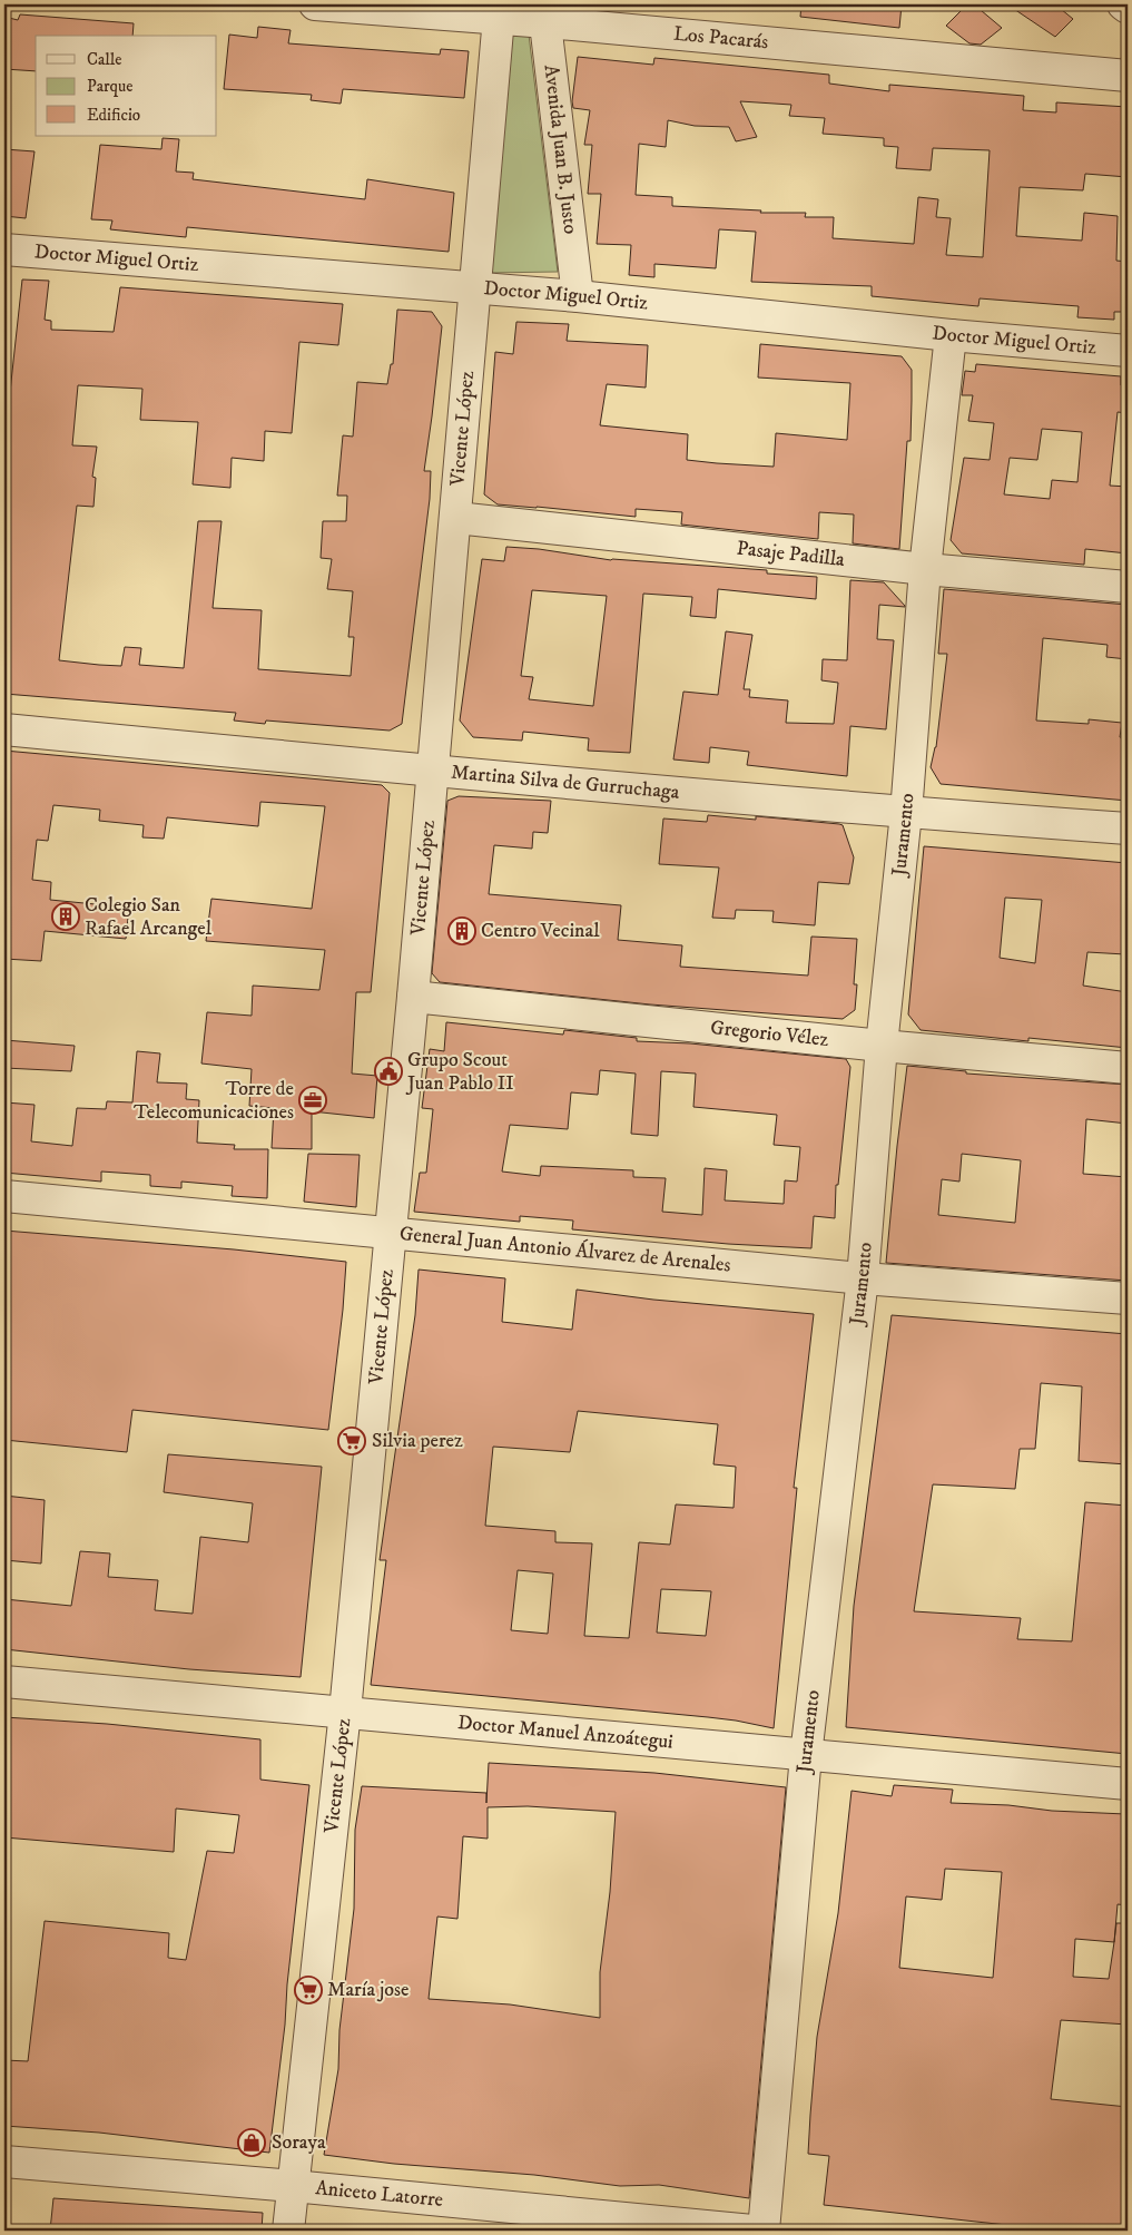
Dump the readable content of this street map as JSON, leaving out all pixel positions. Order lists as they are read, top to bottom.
{
  "streets": {
    "street": [
      "Los Pacarás",
      "Avenida Juan B. Justo",
      "Doctor Miguel Ortiz",
      "Vicente López",
      "Pasaje Padilla",
      "Martina Silva de Gurruchaga",
      "Juramento",
      "Gregorio Vélez",
      "General Juan Antonio Álvarez de Arenales",
      "Doctor Manuel Anzoátegui",
      "Aniceto Latorre"
    ]
  },
  "crossings": [
    ["Los Pacarás", "Avenida Juan B. Justo"],
    ["Avenida Juan B. Justo", "Doctor Miguel Ortiz"],
    ["Doctor Miguel Ortiz", "Vicente López"],
    ["Doctor Miguel Ortiz", "Juramento"],
    ["Vicente López", "Pasaje Padilla"],
    ["Vicente López", "Martina Silva de Gurruchaga"],
    ["Vicente López", "Gregorio Vélez"],
    ["Vicente López", "General Juan Antonio Álvarez de Arenales"],
    ["Vicente López", "Doctor Manuel Anzoátegui"],
    ["Vicente López", "Aniceto Latorre"],
    ["Pasaje Padilla", "Juramento"],
    ["Martina Silva de Gurruchaga", "Juramento"],
    ["Juramento", "Gregorio Vélez"],
    ["Juramento", "General Juan Antonio Álvarez de Arenales"],
    ["Juramento", "Doctor Manuel Anzoátegui"]
  ],
  "places": {
    "building": ["Colegio San Rafael Arcangel", "Centro Vecinal"],
    "public building": ["Grupo Scout Juan Pablo II"],
    "office": ["Torre de Telecomunicaciones"],
    "supermarket": ["Silvia perez", "María jose"],
    "shop": ["Soraya"]
  },
  "legend": ["Calle", "Parque", "Edificio"]
}
